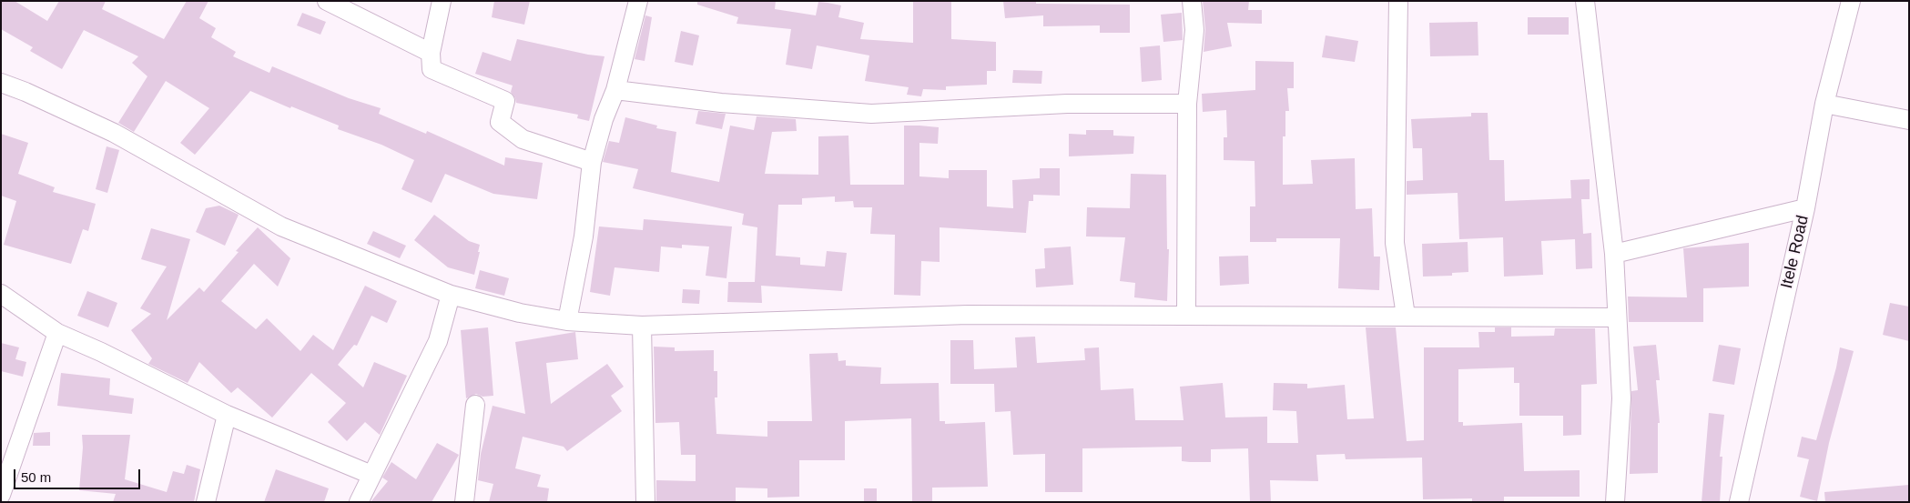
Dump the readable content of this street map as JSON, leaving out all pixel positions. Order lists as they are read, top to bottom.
{
  "streets": {
    "street": ["Itele Road"]
  },
  "scale_bar": "50 m"
}
